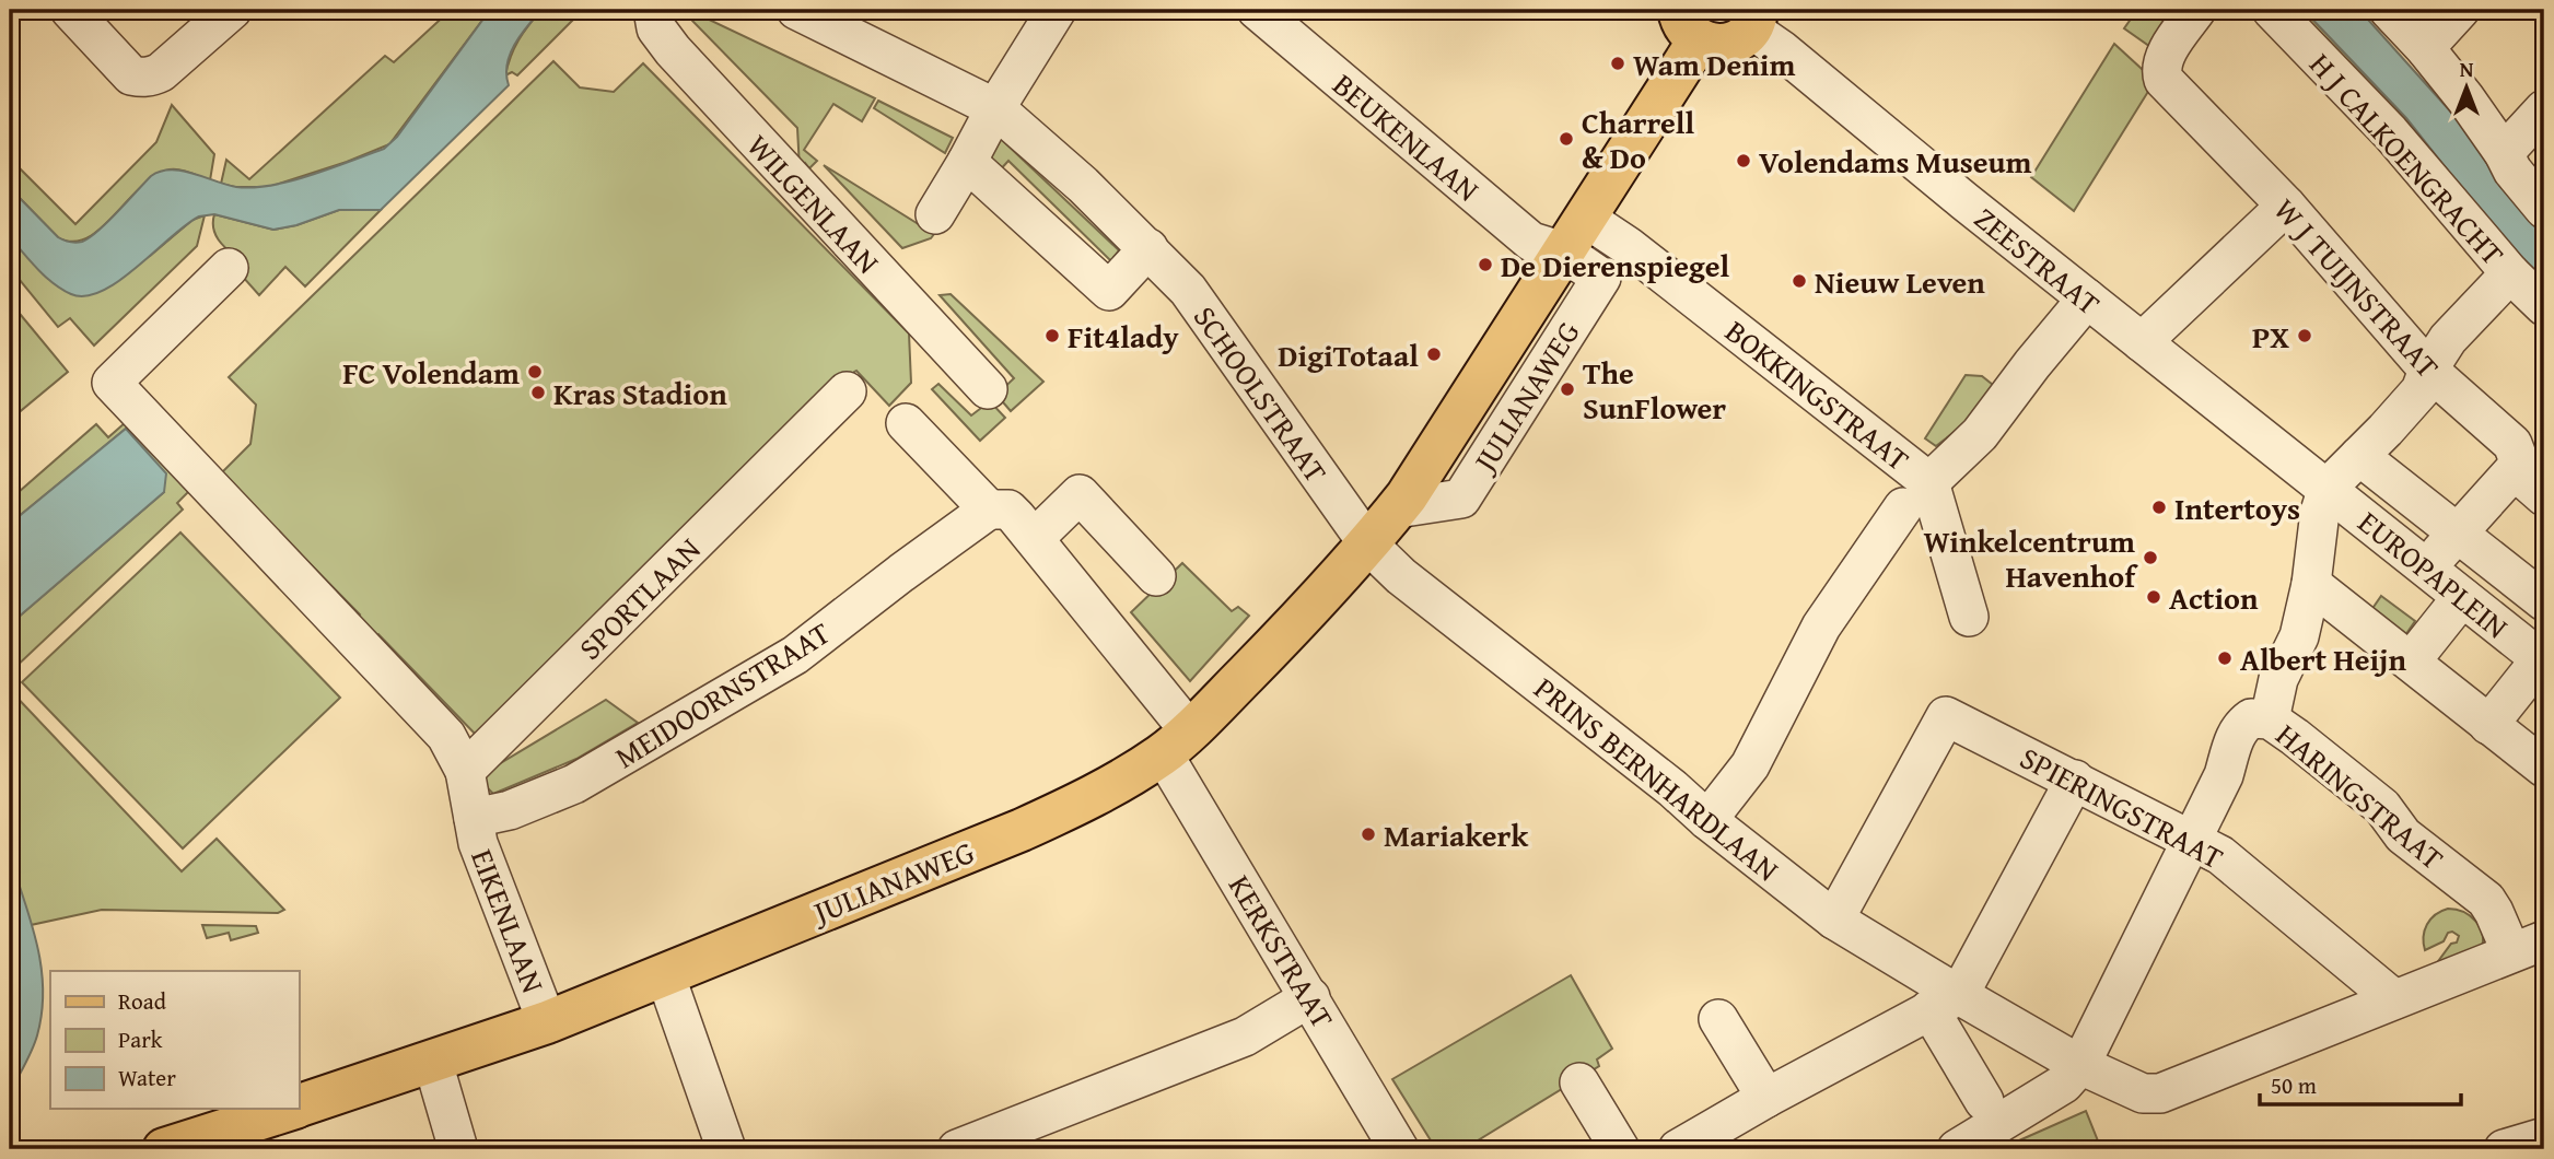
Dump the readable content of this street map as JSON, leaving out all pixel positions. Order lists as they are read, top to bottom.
{
  "streets": {
    "main road": ["JULIANAWEG"],
    "street": [
      "BEUKENLAAN",
      "H J CALKOENGRACHT",
      "WILGENLAAN",
      "ZEESTRAAT",
      "W J TUIJNSTRAAT",
      "SCHOOLSTRAAT",
      "BOKKINGSTRAAT",
      "EUROPAPLEIN",
      "SPORTLAAN",
      "MEIDOORNSTRAAT",
      "PRINS BERNHARDLAAN",
      "HARINGSTRAAT",
      "SPIERINGSTRAAT",
      "EIKENLAAN",
      "KERKSTRAAT"
    ]
  },
  "crossings": [
    ["BEUKENLAAN", "BOKKINGSTRAAT"],
    ["BEUKENLAAN", "JULIANAWEG"],
    ["ZEESTRAAT", "BOKKINGSTRAAT"],
    ["ZEESTRAAT", "EUROPAPLEIN"],
    ["ZEESTRAAT", "HARINGSTRAAT"],
    ["SCHOOLSTRAAT", "JULIANAWEG"],
    ["SCHOOLSTRAAT", "PRINS BERNHARDLAAN"],
    ["BOKKINGSTRAAT", "JULIANAWEG"],
    ["JULIANAWEG", "PRINS BERNHARDLAAN"],
    ["JULIANAWEG", "EIKENLAAN"],
    ["JULIANAWEG", "KERKSTRAAT"],
    ["EUROPAPLEIN", "HARINGSTRAAT"],
    ["MEIDOORNSTRAAT", "EIKENLAAN"],
    ["PRINS BERNHARDLAAN", "HARINGSTRAAT"],
    ["PRINS BERNHARDLAAN", "SPIERINGSTRAAT"]
  ],
  "places": [
    "Wam Denim",
    "Charrell & Do",
    "Volendams Museum",
    "De Dierenspiegel",
    "Nieuw Leven",
    "Fit4lady",
    "PX",
    "DigiTotaal",
    "FC Volendam",
    "The SunFlower",
    "Kras Stadion",
    "Intertoys",
    "Winkelcentrum Havenhof",
    "Action",
    "Albert Heijn",
    "Mariakerk"
  ],
  "legend": ["Road", "Park", "Water"],
  "scale_bar": "50 m",
  "north": "top"
}
